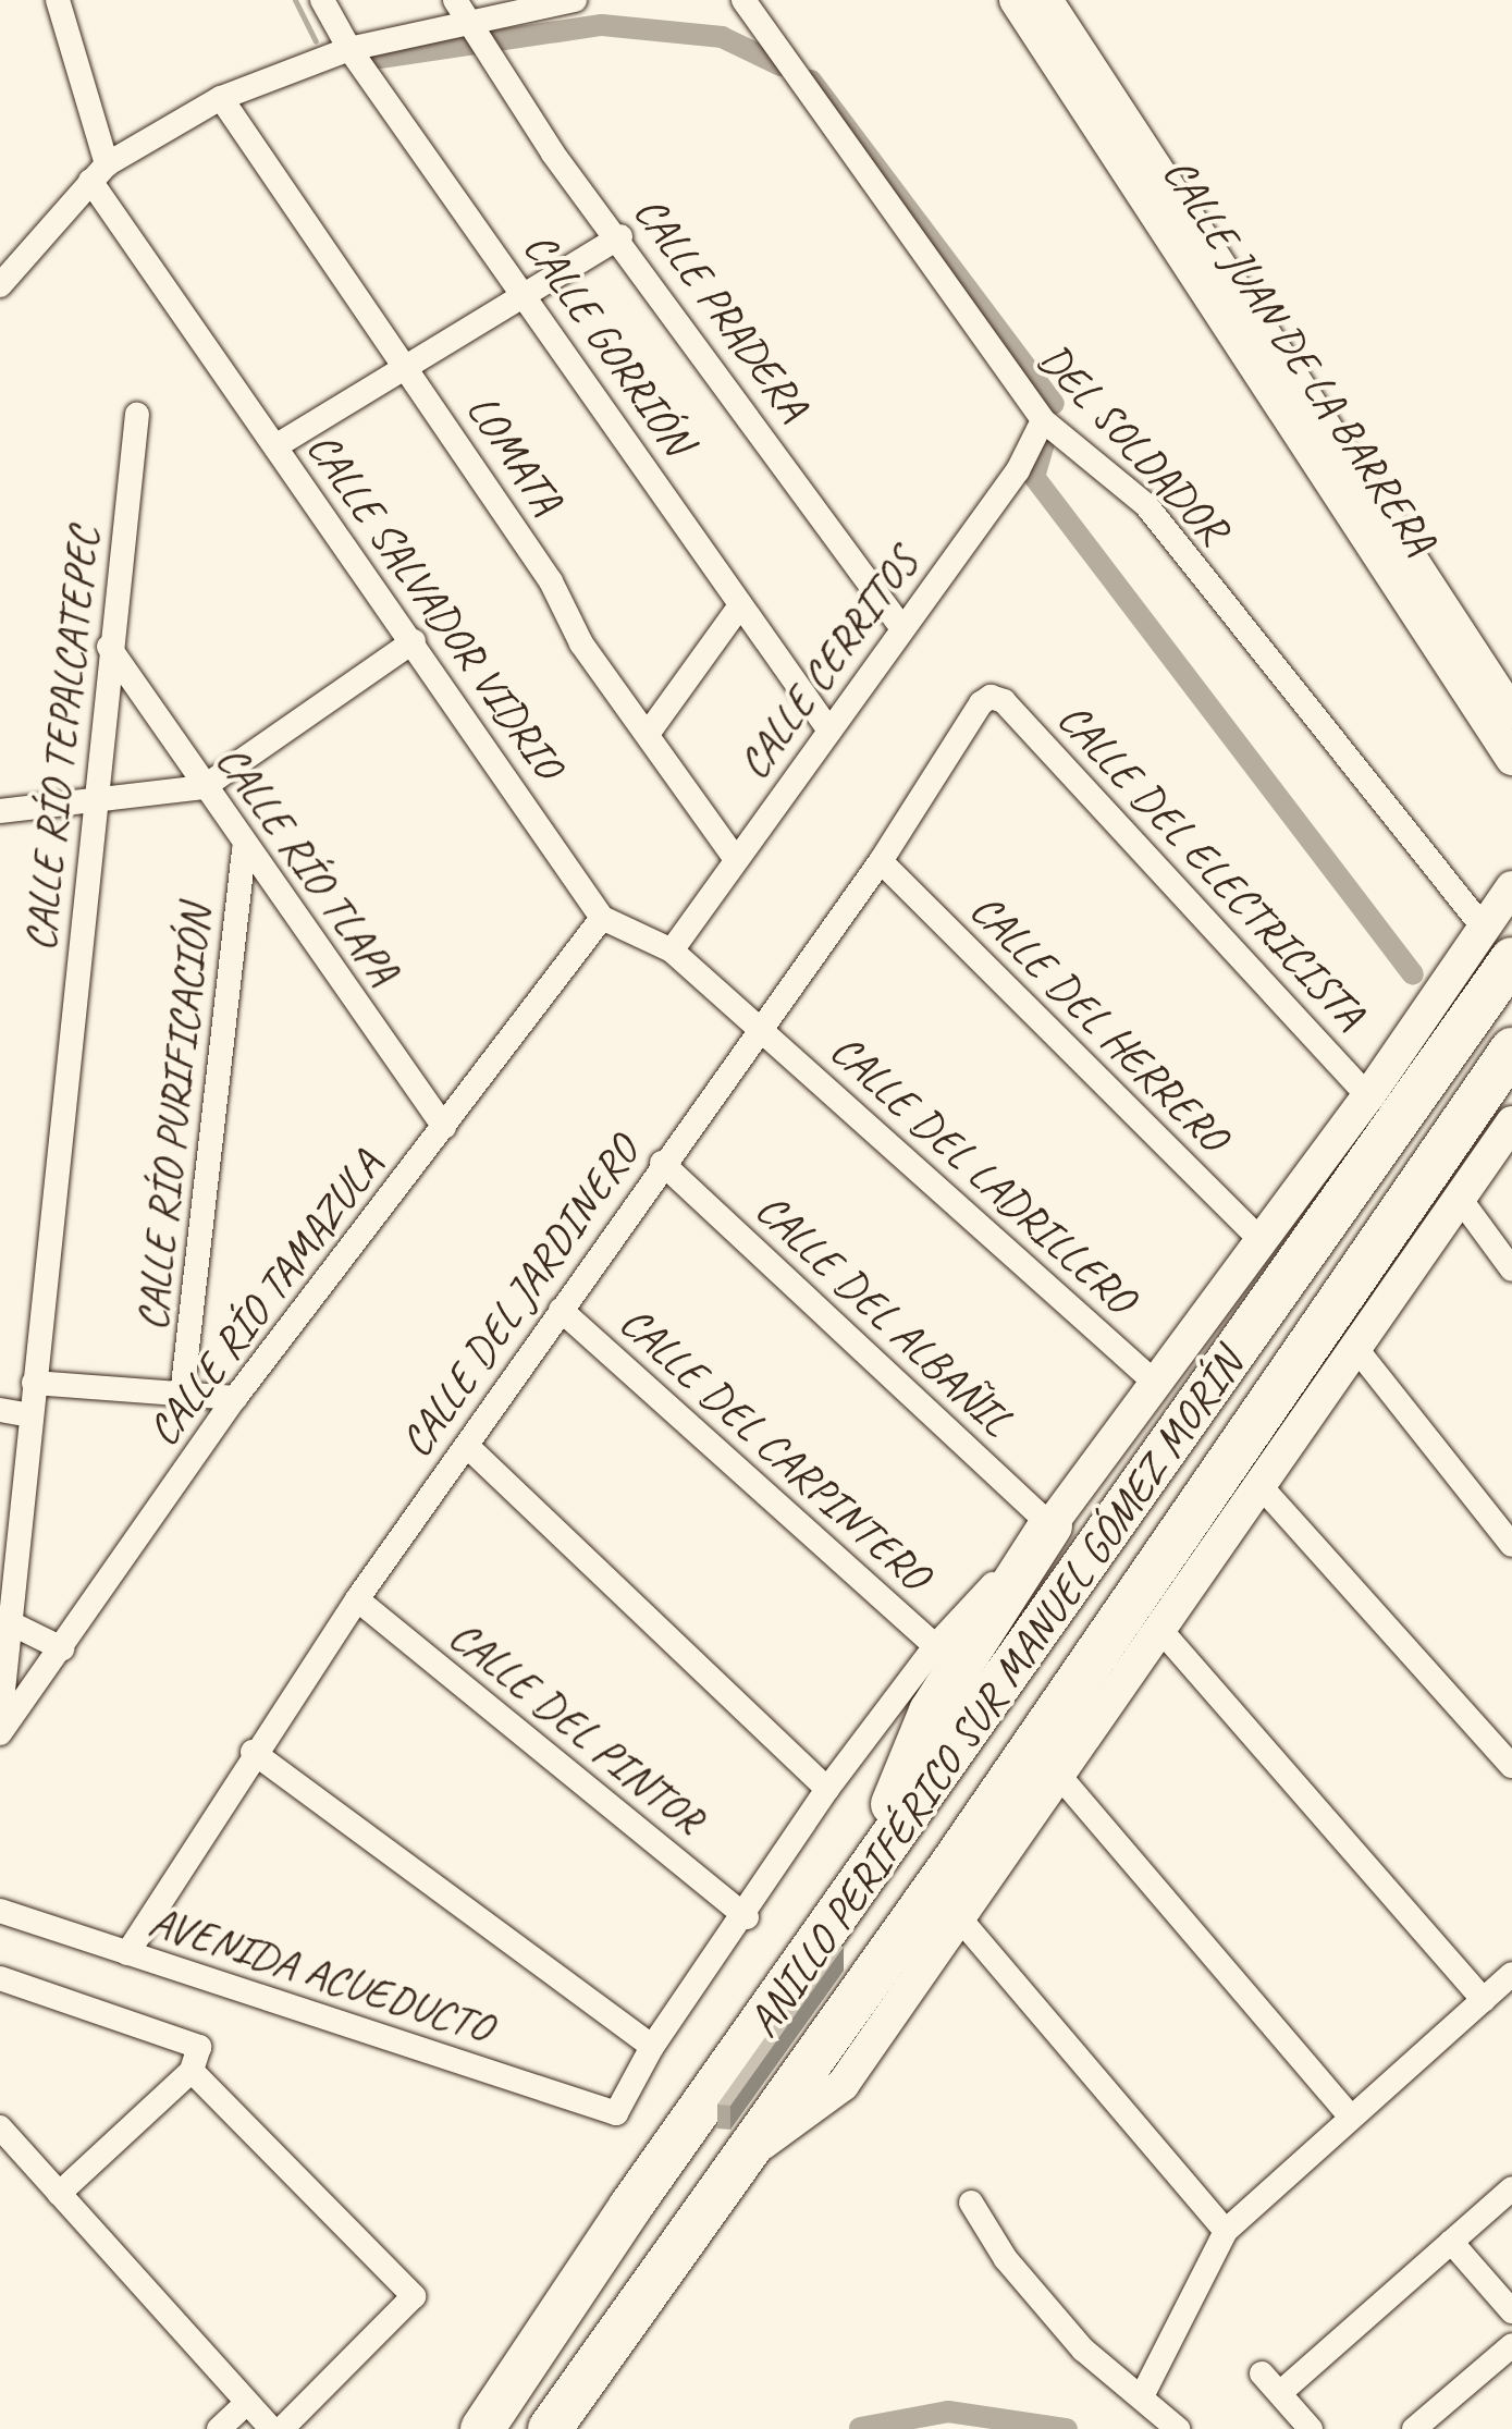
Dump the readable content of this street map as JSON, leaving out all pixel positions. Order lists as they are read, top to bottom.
{
  "streets": {
    "highway": ["ANILLO PERIFÉRICO SUR MANUEL GÓMEZ MORÍN"],
    "main road": ["CALLE JUAN DE LA BARRERA"],
    "street": [
      "CALLE PRADERA",
      "CALLE GORRIÓN",
      "DEL SOLDADOR",
      "LOMATA",
      "CALLE SALVADOR VIDRIO",
      "CALLE CERRITOS",
      "CALLE RÍO TEPALCATEPEC",
      "CALLE RÍO TLAPA",
      "CALLE DEL ELECTRICISTA",
      "CALLE DEL HERRERO",
      "CALLE RÍO PURIFICACIÓN",
      "CALLE DEL LADRILLERO",
      "CALLE DEL JARDINERO",
      "CALLE RÍO TAMAZULA",
      "CALLE DEL ALBAÑIL",
      "CALLE DEL CARPINTERO",
      "CALLE DEL PINTOR",
      "AVENIDA ACUEDUCTO"
    ]
  },
  "crossings": [
    ["CALLE PRADERA", "CALLE CERRITOS"],
    ["CALLE GORRIÓN", "CALLE CERRITOS"],
    ["DEL SOLDADOR", "CALLE CERRITOS"],
    ["DEL SOLDADOR", "ANILLO PERIFÉRICO SUR MANUEL GÓMEZ MORÍN"],
    ["LOMATA", "CALLE CERRITOS"],
    ["CALLE SALVADOR VIDRIO", "CALLE RÍO TAMAZULA"],
    ["CALLE RÍO TEPALCATEPEC", "CALLE RÍO TLAPA"],
    ["CALLE RÍO TLAPA", "CALLE RÍO PURIFICACIÓN"],
    ["CALLE RÍO TLAPA", "CALLE RÍO TAMAZULA"],
    ["CALLE DEL ELECTRICISTA", "CALLE DEL JARDINERO"],
    ["CALLE DEL HERRERO", "CALLE DEL JARDINERO"],
    ["CALLE DEL LADRILLERO", "CALLE DEL JARDINERO"],
    ["CALLE DEL JARDINERO", "CALLE DEL ALBAÑIL"],
    ["CALLE DEL JARDINERO", "CALLE DEL CARPINTERO"],
    ["CALLE DEL JARDINERO", "CALLE DEL PINTOR"],
    ["CALLE DEL JARDINERO", "AVENIDA ACUEDUCTO"]
  ]
}
